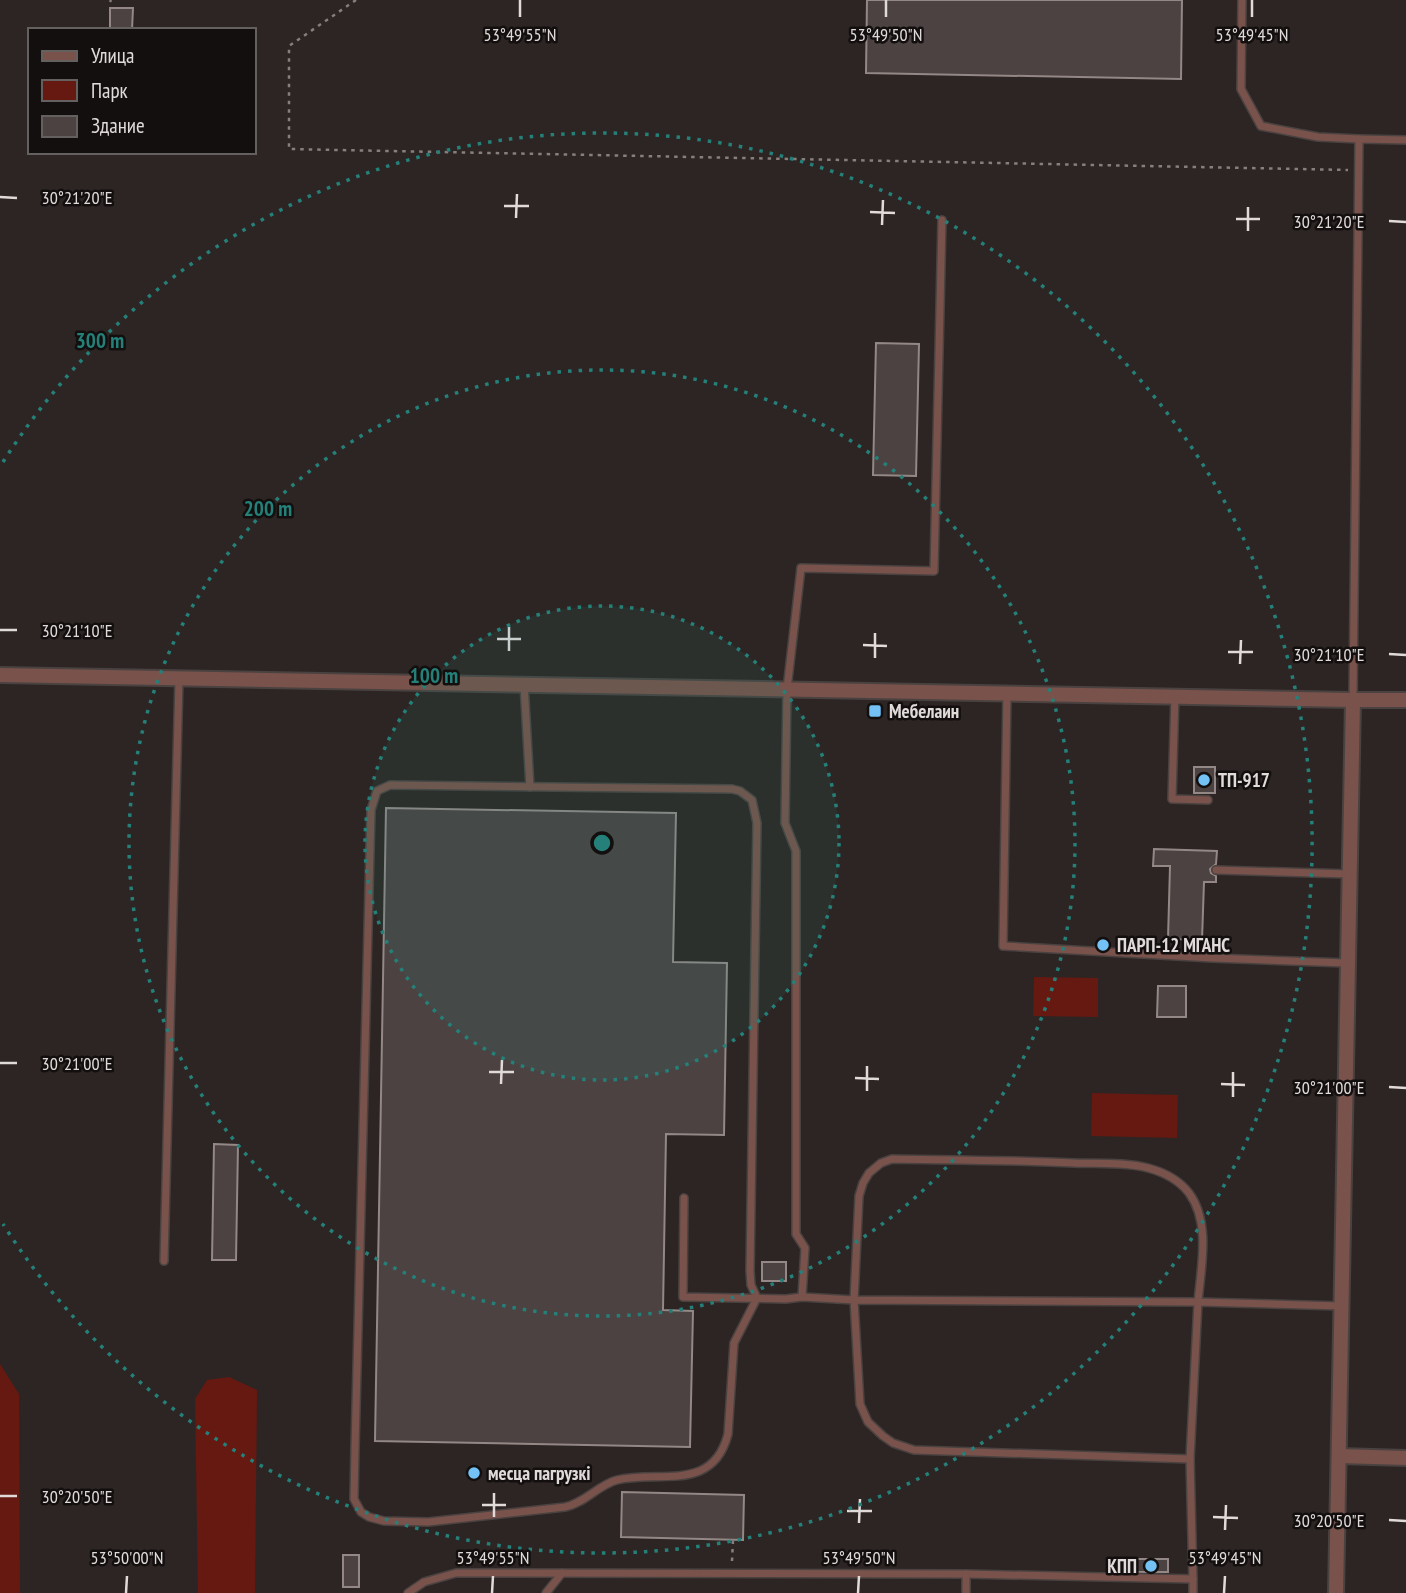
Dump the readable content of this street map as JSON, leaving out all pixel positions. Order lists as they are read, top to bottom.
{
  "places": {
    "transit": ["Мебелаин"],
    "other": [
      "ТП-917",
      "ПАРП-12 МГАНС",
      "месца пагрузкі",
      "КПП"
    ]
  },
  "legend": ["Улица", "Парк", "Здание"],
  "coordinates": [
    "53°49'55\"N",
    "53°49'50\"N",
    "53°49'45\"N",
    "30°21'20\"E",
    "30°21'10\"E",
    "30°21'00\"E",
    "30°20'50\"E",
    "53°50'00\"N"
  ],
  "rings": ["300 m", "200 m", "100 m"]
}
